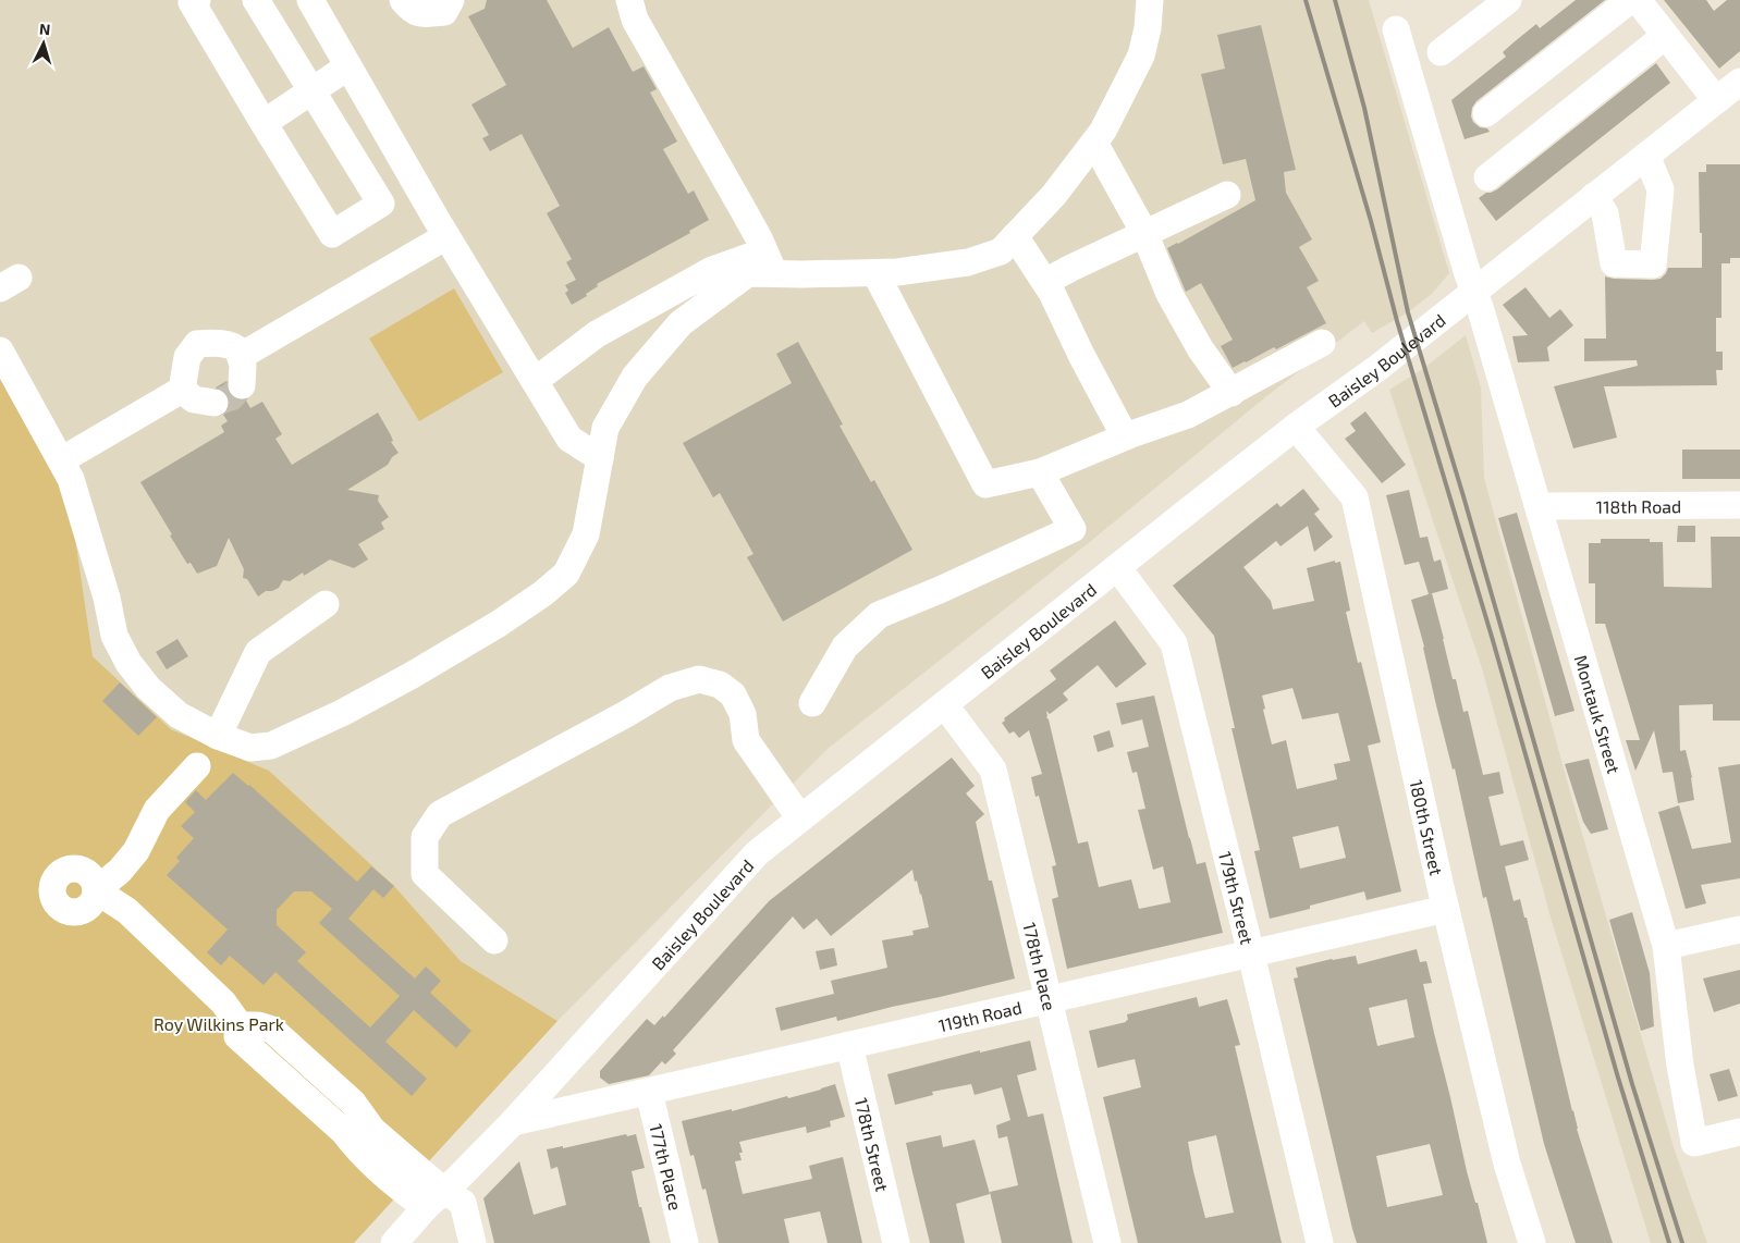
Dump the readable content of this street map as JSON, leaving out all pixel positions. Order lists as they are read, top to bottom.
{
  "streets": {
    "street": [
      "Baisley Boulevard",
      "118th Road",
      "Montauk Street",
      "180th Street",
      "179th Street",
      "178th Place",
      "119th Road",
      "178th Street",
      "177th Place"
    ]
  },
  "crossings": [
    ["Baisley Boulevard", "Montauk Street"],
    ["Baisley Boulevard", "180th Street"],
    ["Baisley Boulevard", "179th Street"],
    ["Baisley Boulevard", "178th Place"],
    ["Baisley Boulevard", "119th Road"],
    ["118th Road", "Montauk Street"],
    ["180th Street", "119th Road"],
    ["179th Street", "119th Road"],
    ["178th Place", "119th Road"],
    ["119th Road", "178th Street"],
    ["119th Road", "177th Place"]
  ],
  "parks": ["Roy Wilkins Park"],
  "north": "top"
}
